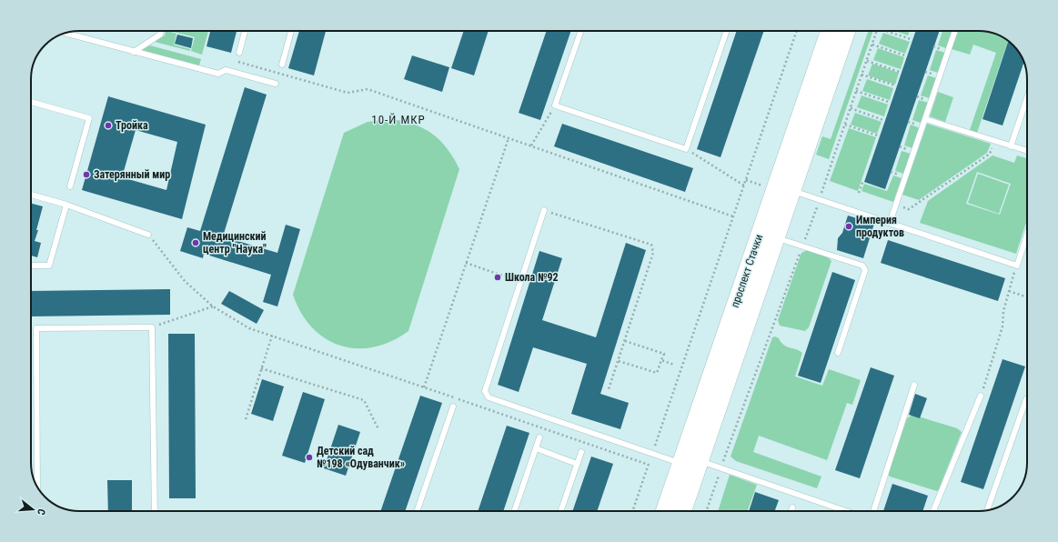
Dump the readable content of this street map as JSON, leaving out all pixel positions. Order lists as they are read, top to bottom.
{
  "streets": {
    "main road": ["проспект Стачки"]
  },
  "districts": ["10-Й МКР"],
  "places": [
    "Тройка",
    "Затерянный мир",
    "Империя продуктов",
    "Медицинский центр \"Наука\"",
    "Школа №92",
    "Детский сад №198 «Одуванчик»"
  ],
  "north": "right"
}
